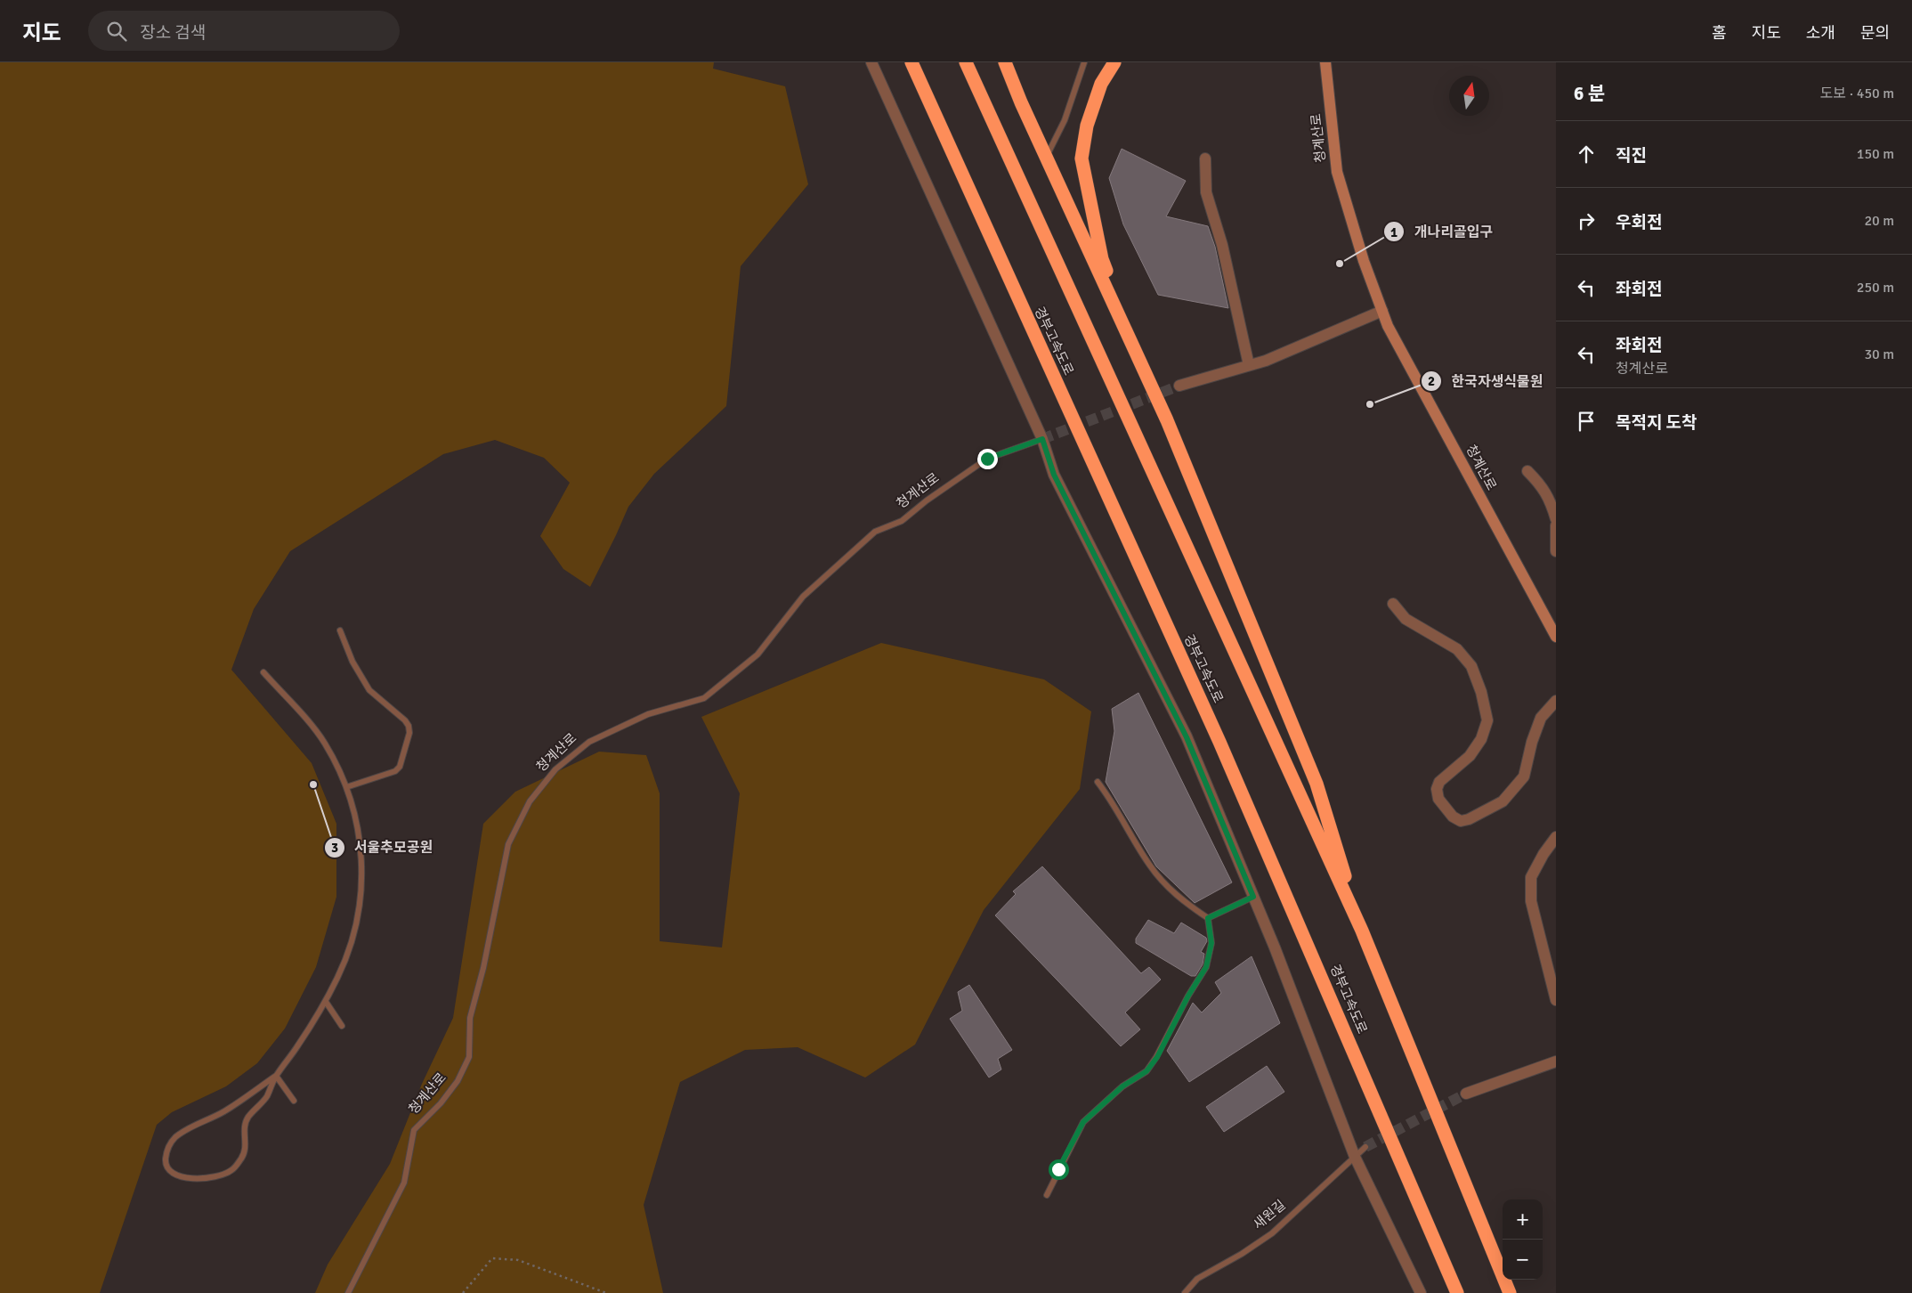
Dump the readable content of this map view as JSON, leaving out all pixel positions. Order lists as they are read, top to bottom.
{
  "streets": {
    "highway": ["경부고속도로"],
    "main road": ["청계산로"],
    "lane": ["새원길"]
  },
  "places": ["개나리골입구", "한국자생식물원", "서울추모공원"],
  "north": "top",
  "page": {
    "header": "지도",
    "search": "장소 검색",
    "nav": [
      "홈",
      "지도",
      "소개",
      "문의"
    ],
    "heading": ["6 분", "도보 · 450 m"],
    "list": [
      ["직진", "150 m"],
      ["우회전", "20 m"],
      ["좌회전", "250 m"],
      ["좌회전", "청계산로", "30 m"],
      "목적지 도착"
    ],
    "map_buttons": ["+", "−"]
  }
}
